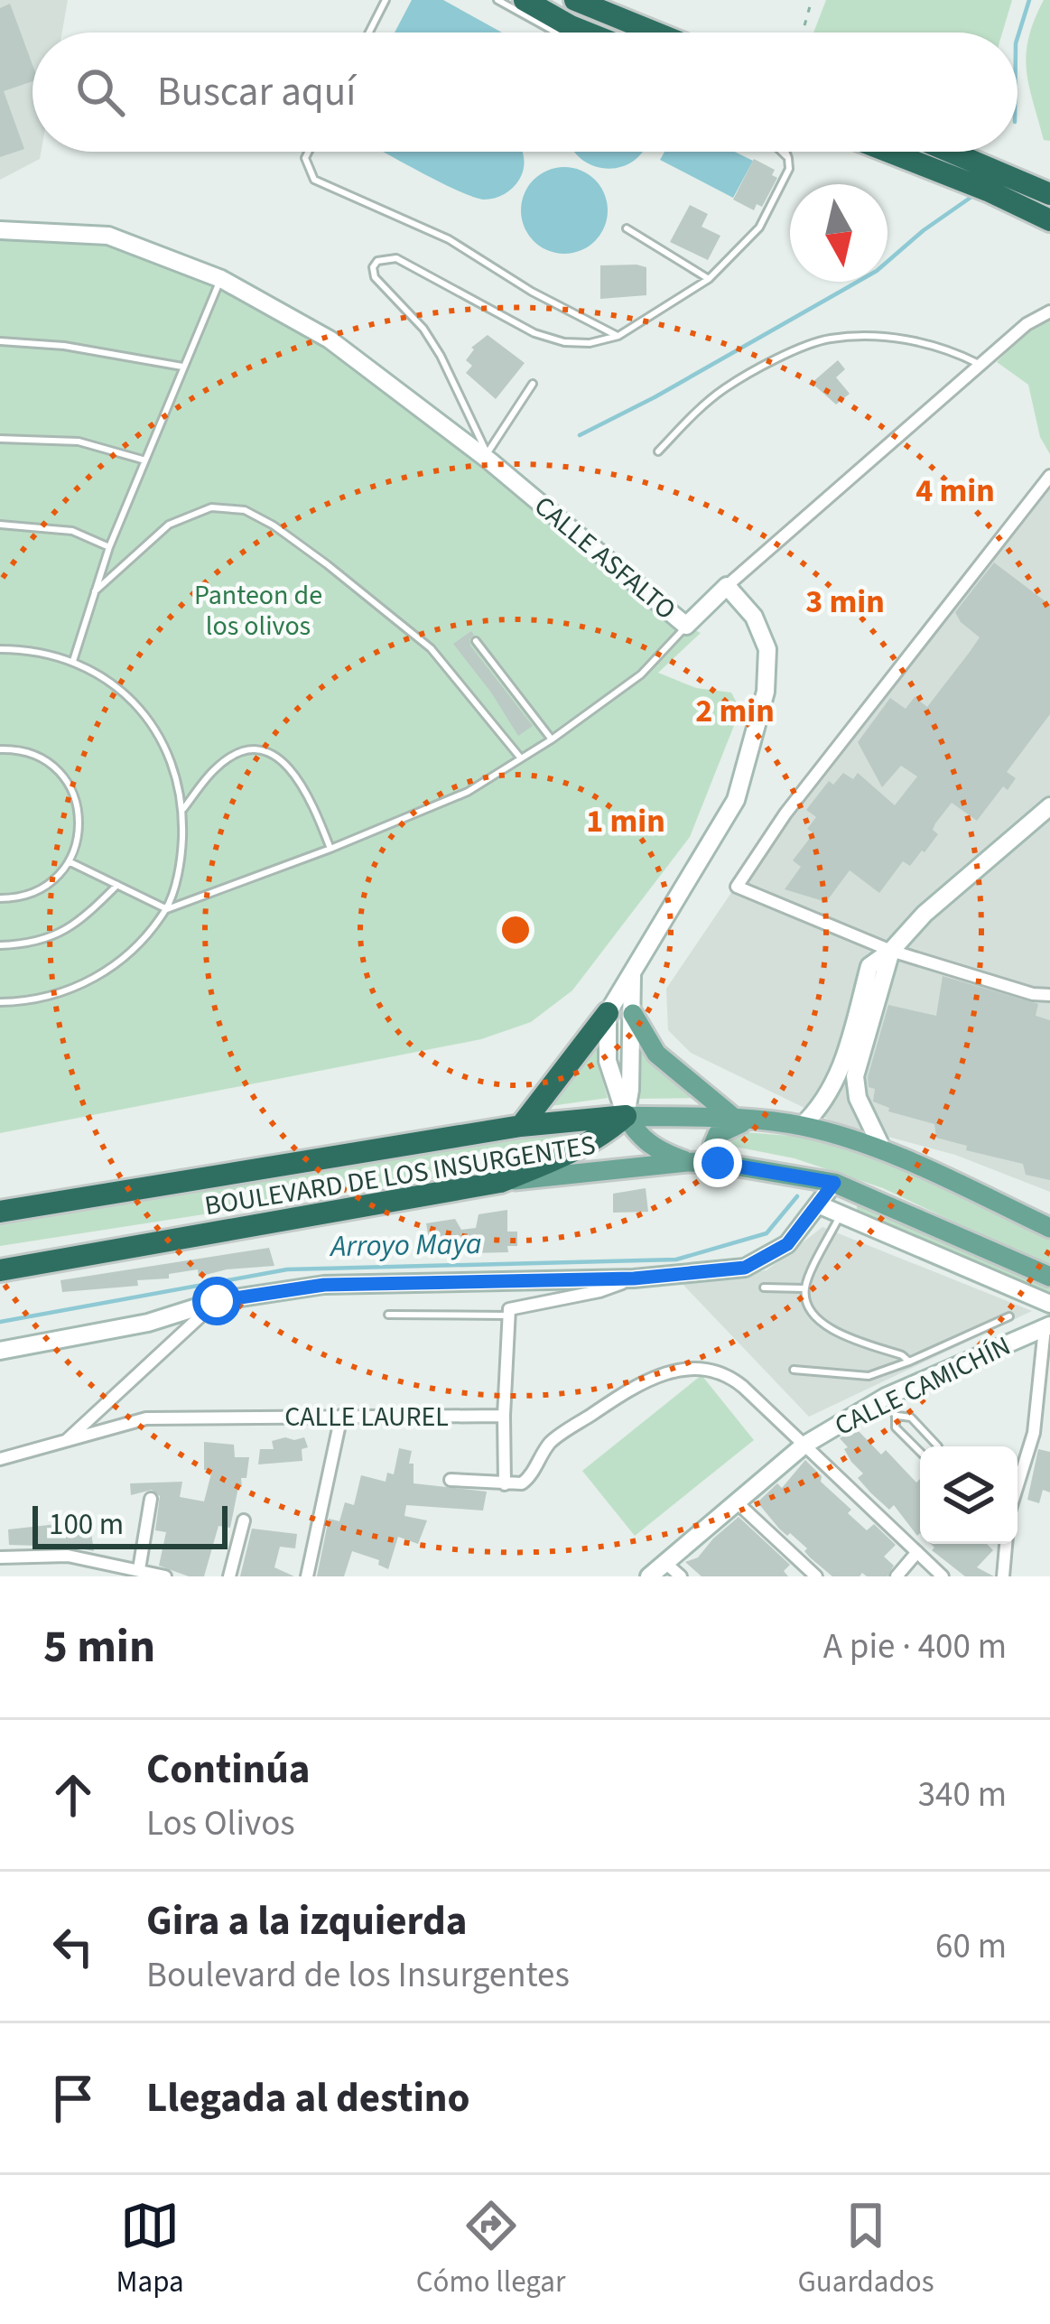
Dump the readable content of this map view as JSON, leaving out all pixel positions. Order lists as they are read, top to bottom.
{
  "streets": {
    "highway": ["BOULEVARD DE LOS INSURGENTES"],
    "street": ["CALLE ASFALTO", "CALLE CAMICHÍN", "CALLE LAUREL"]
  },
  "water": ["Arroyo Maya"],
  "parks": ["Panteon de los olivos"],
  "scale_bar": "100 m",
  "north": "bottom",
  "page": {
    "search": "Buscar aquí",
    "scale": "100 m",
    "heading": ["5 min", "A pie · 400 m"],
    "list": [
      ["Continúa", "Los Olivos", "340 m"],
      ["Gira a la izquierda", "Boulevard de los Insurgentes", "60 m"],
      "Llegada al destino"
    ],
    "nav": ["Mapa", "Cómo llegar", "Guardados"]
  },
  "rings": [
    "4 min",
    "3 min",
    "2 min",
    "1 min"
  ]
}
